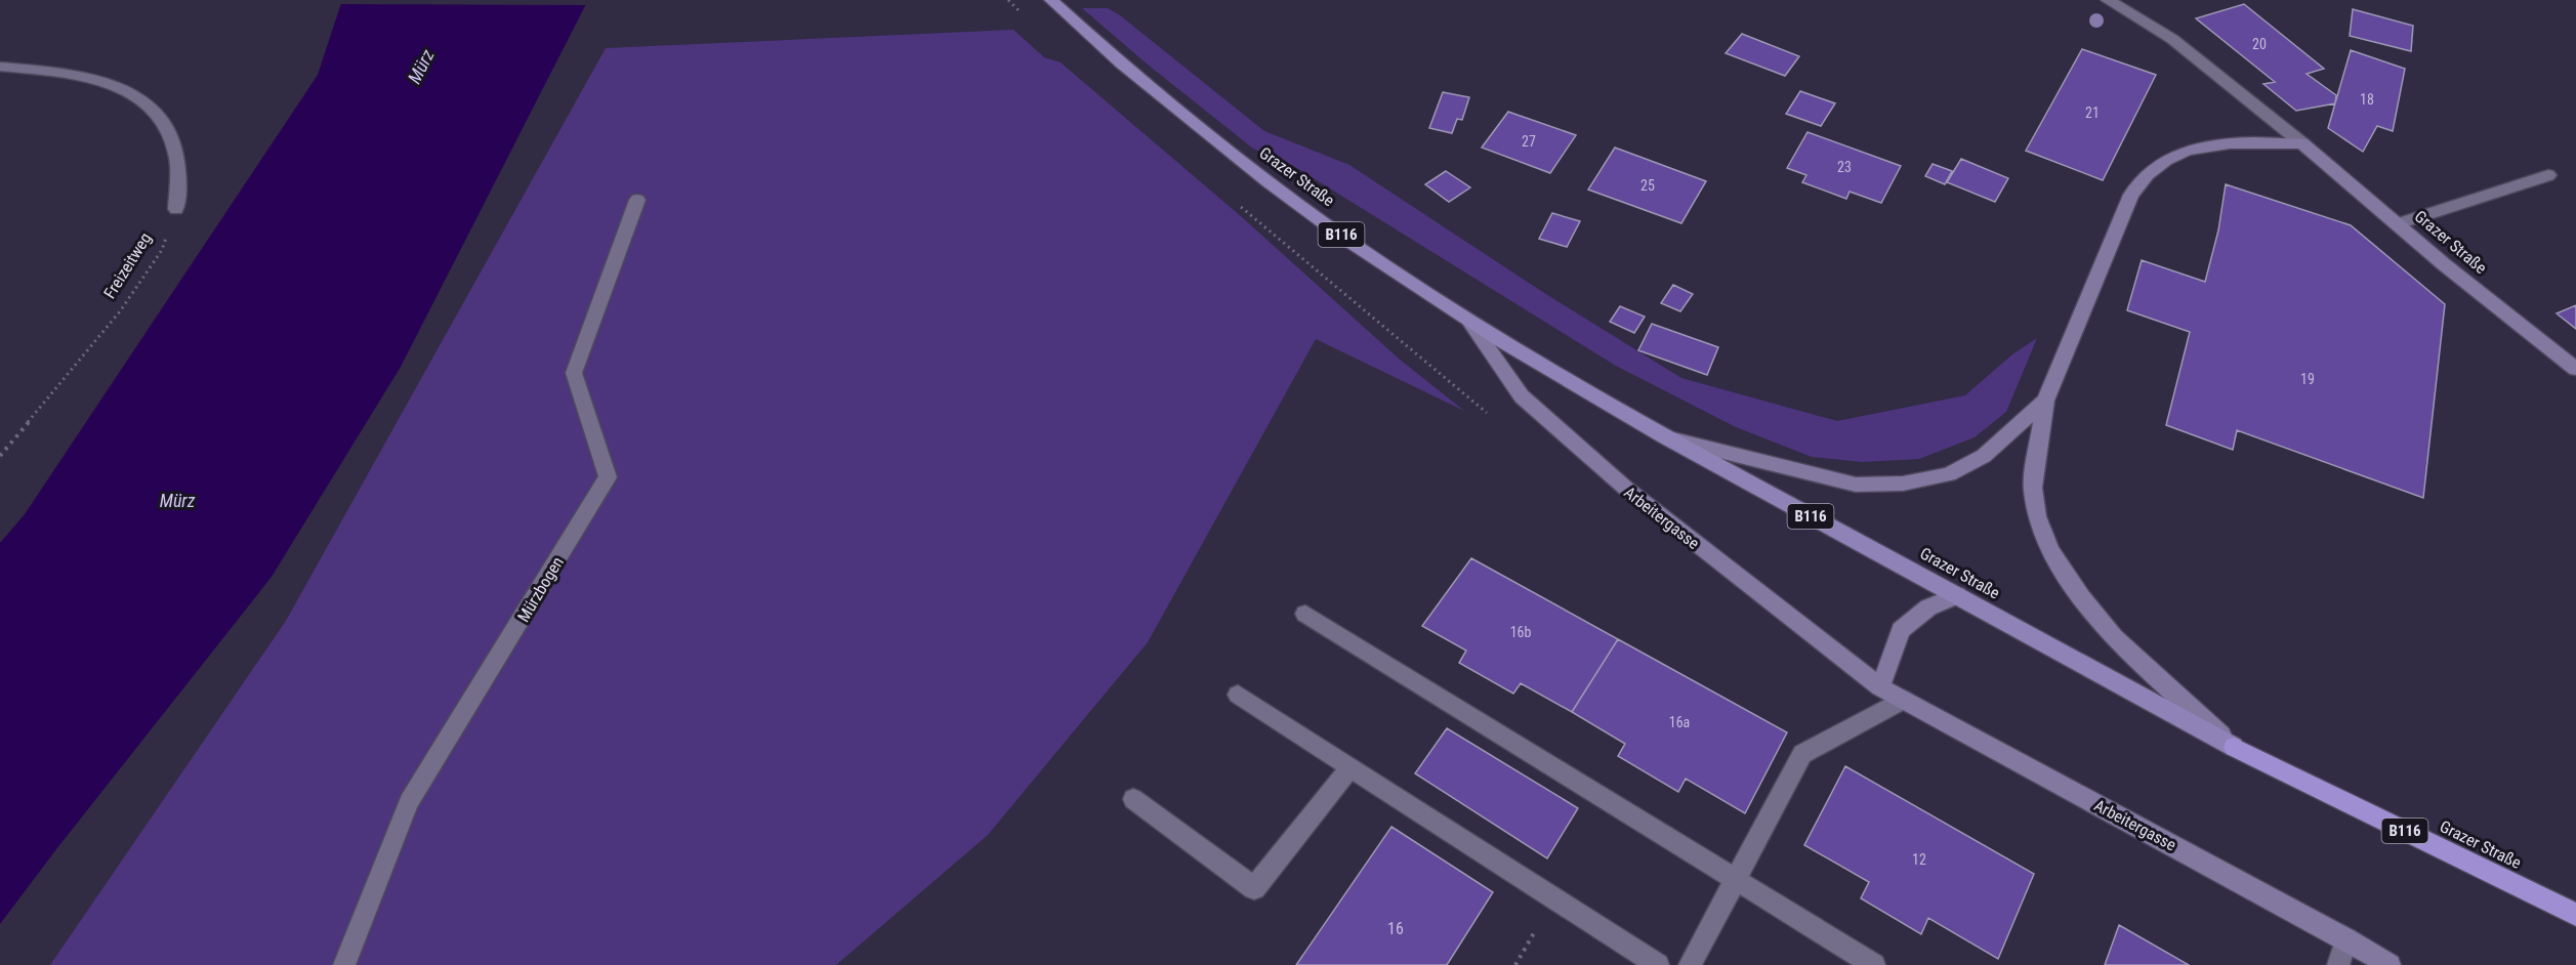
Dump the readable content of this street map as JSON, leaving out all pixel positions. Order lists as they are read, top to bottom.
{
  "streets": {
    "highway": ["Grazer Straße", "B116"],
    "street": ["Arbeitergasse", "Mürzbogen"],
    "path": ["Freizeitweg"]
  },
  "crossings": [
    ["Grazer Straße", "Arbeitergasse"]
  ],
  "water": ["Mürz"],
  "house_numbers": [
    "20",
    "18",
    "21",
    "27",
    "23",
    "25",
    "19",
    "16b",
    "16a",
    "12",
    "16"
  ]
}
